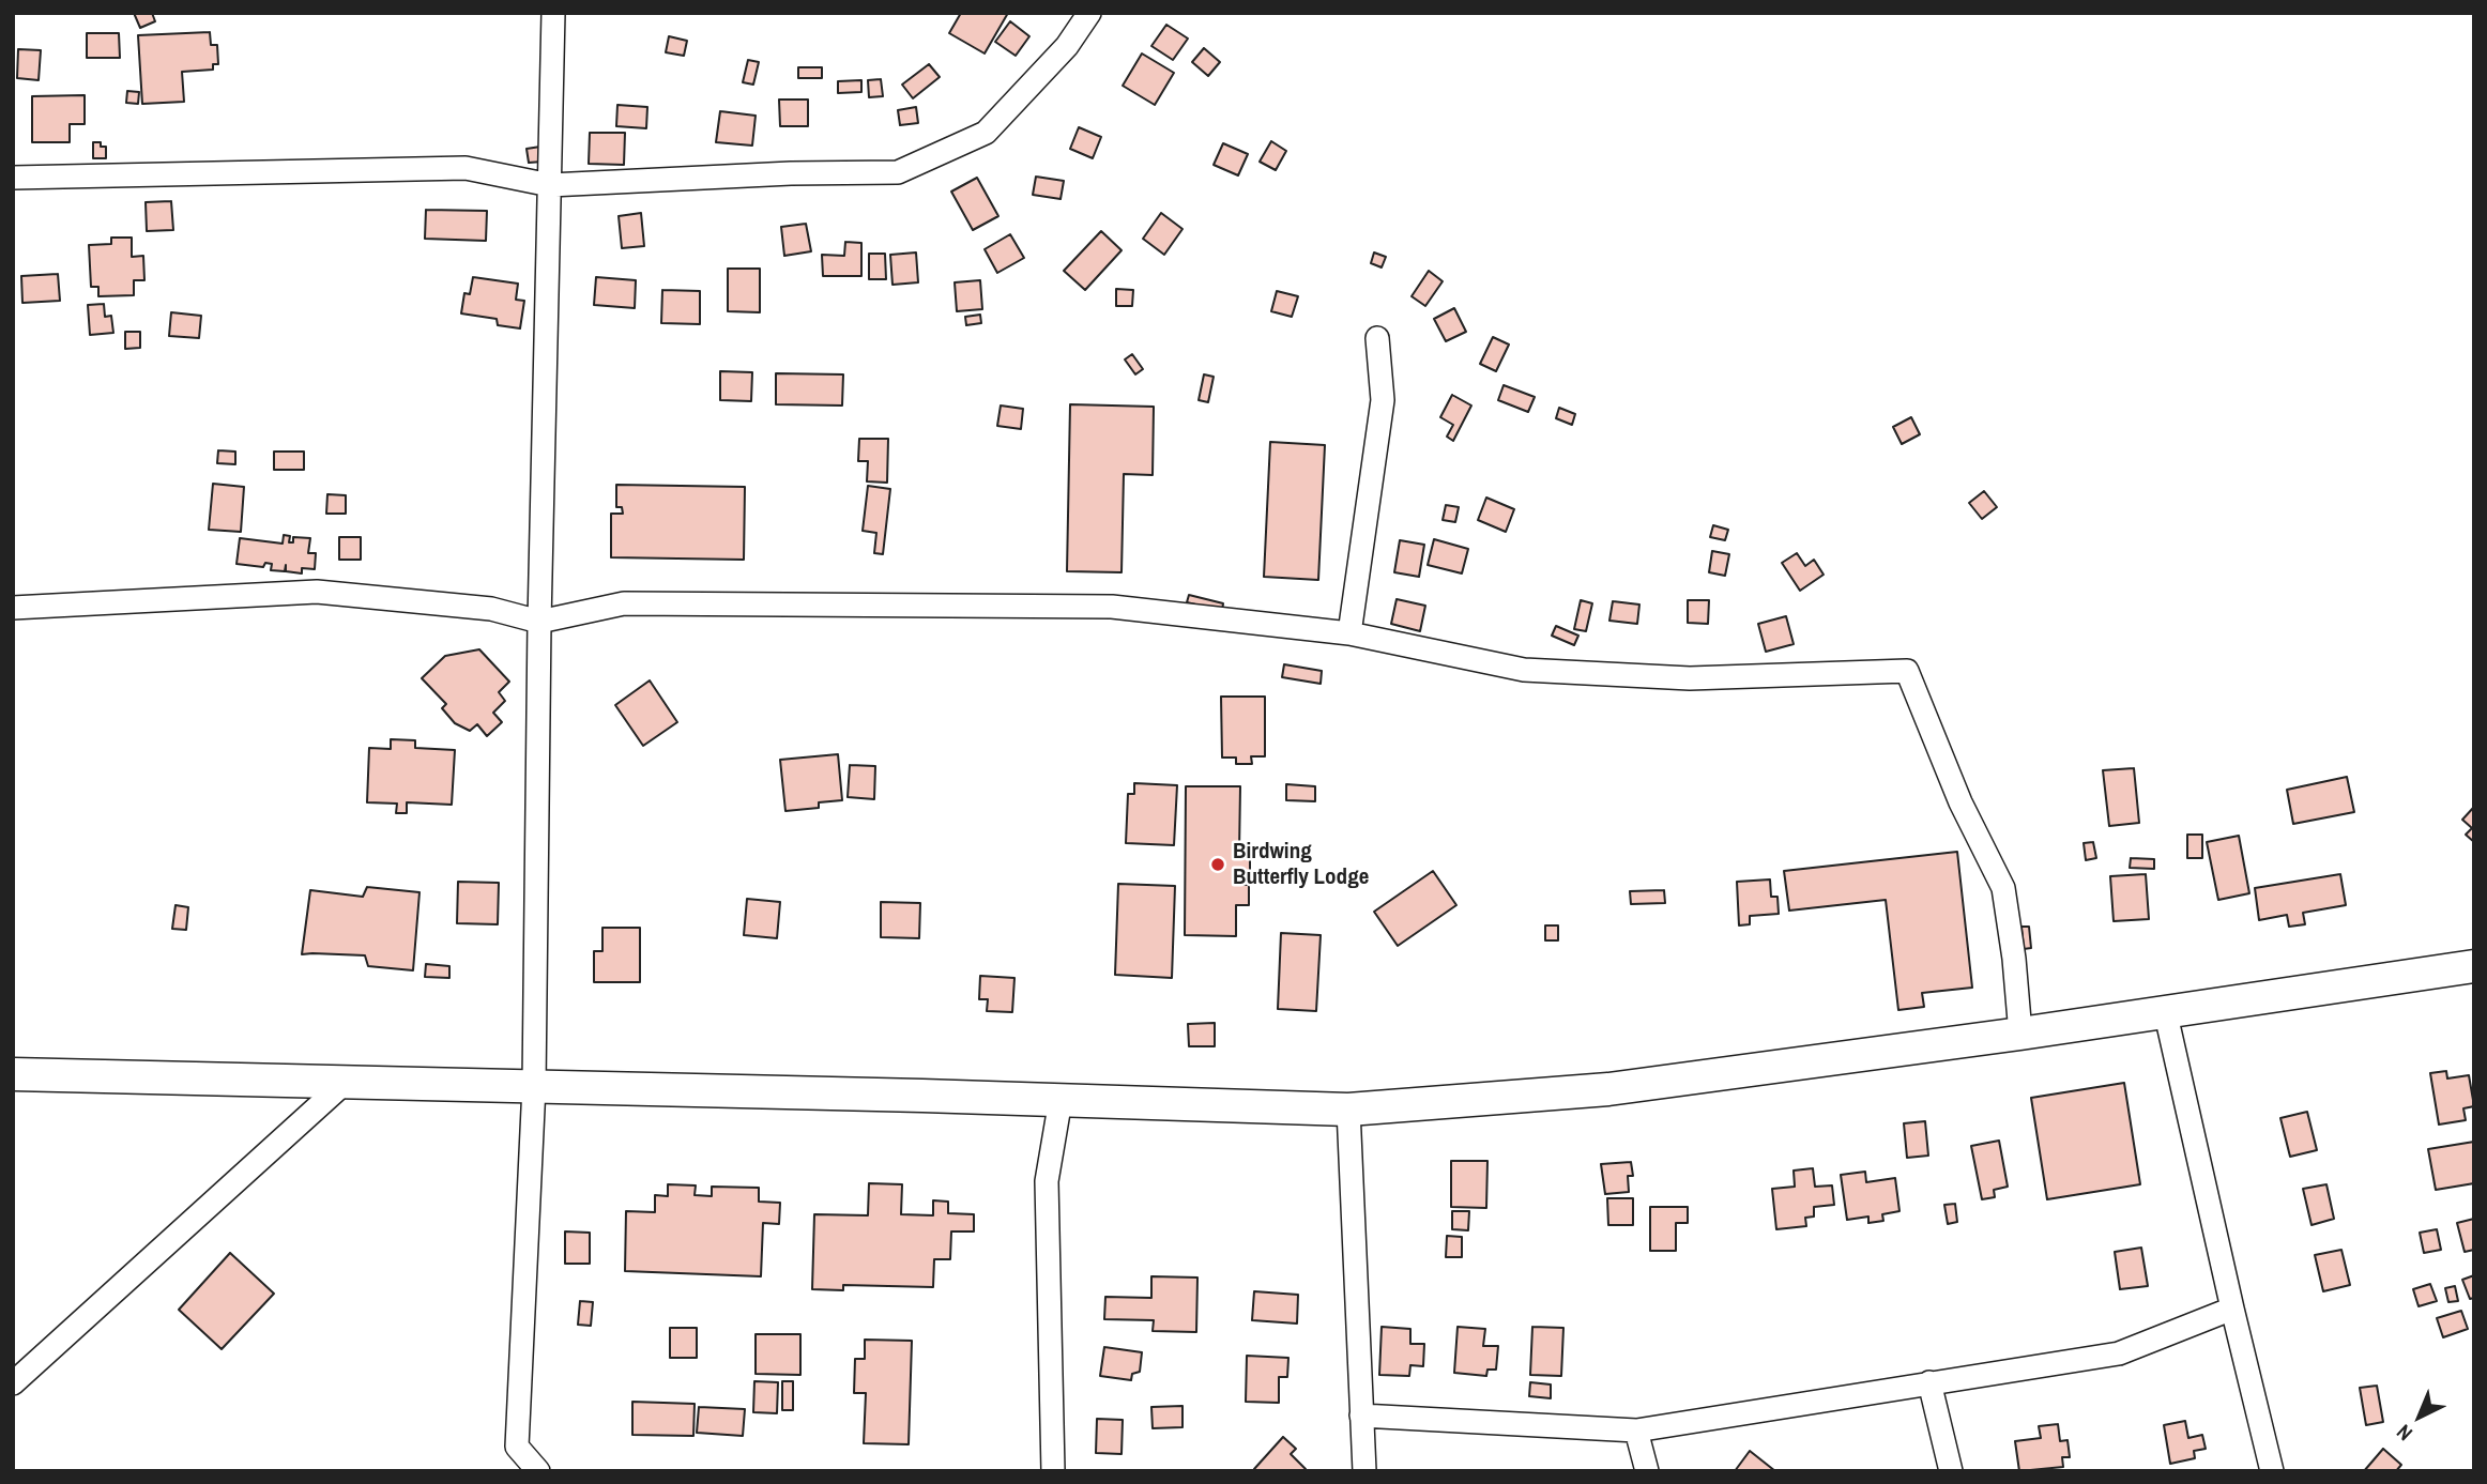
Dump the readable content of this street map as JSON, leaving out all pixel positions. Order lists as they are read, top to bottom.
{
  "places": ["Birdwing Butterfly Lodge"],
  "north": "bottom left"
}
